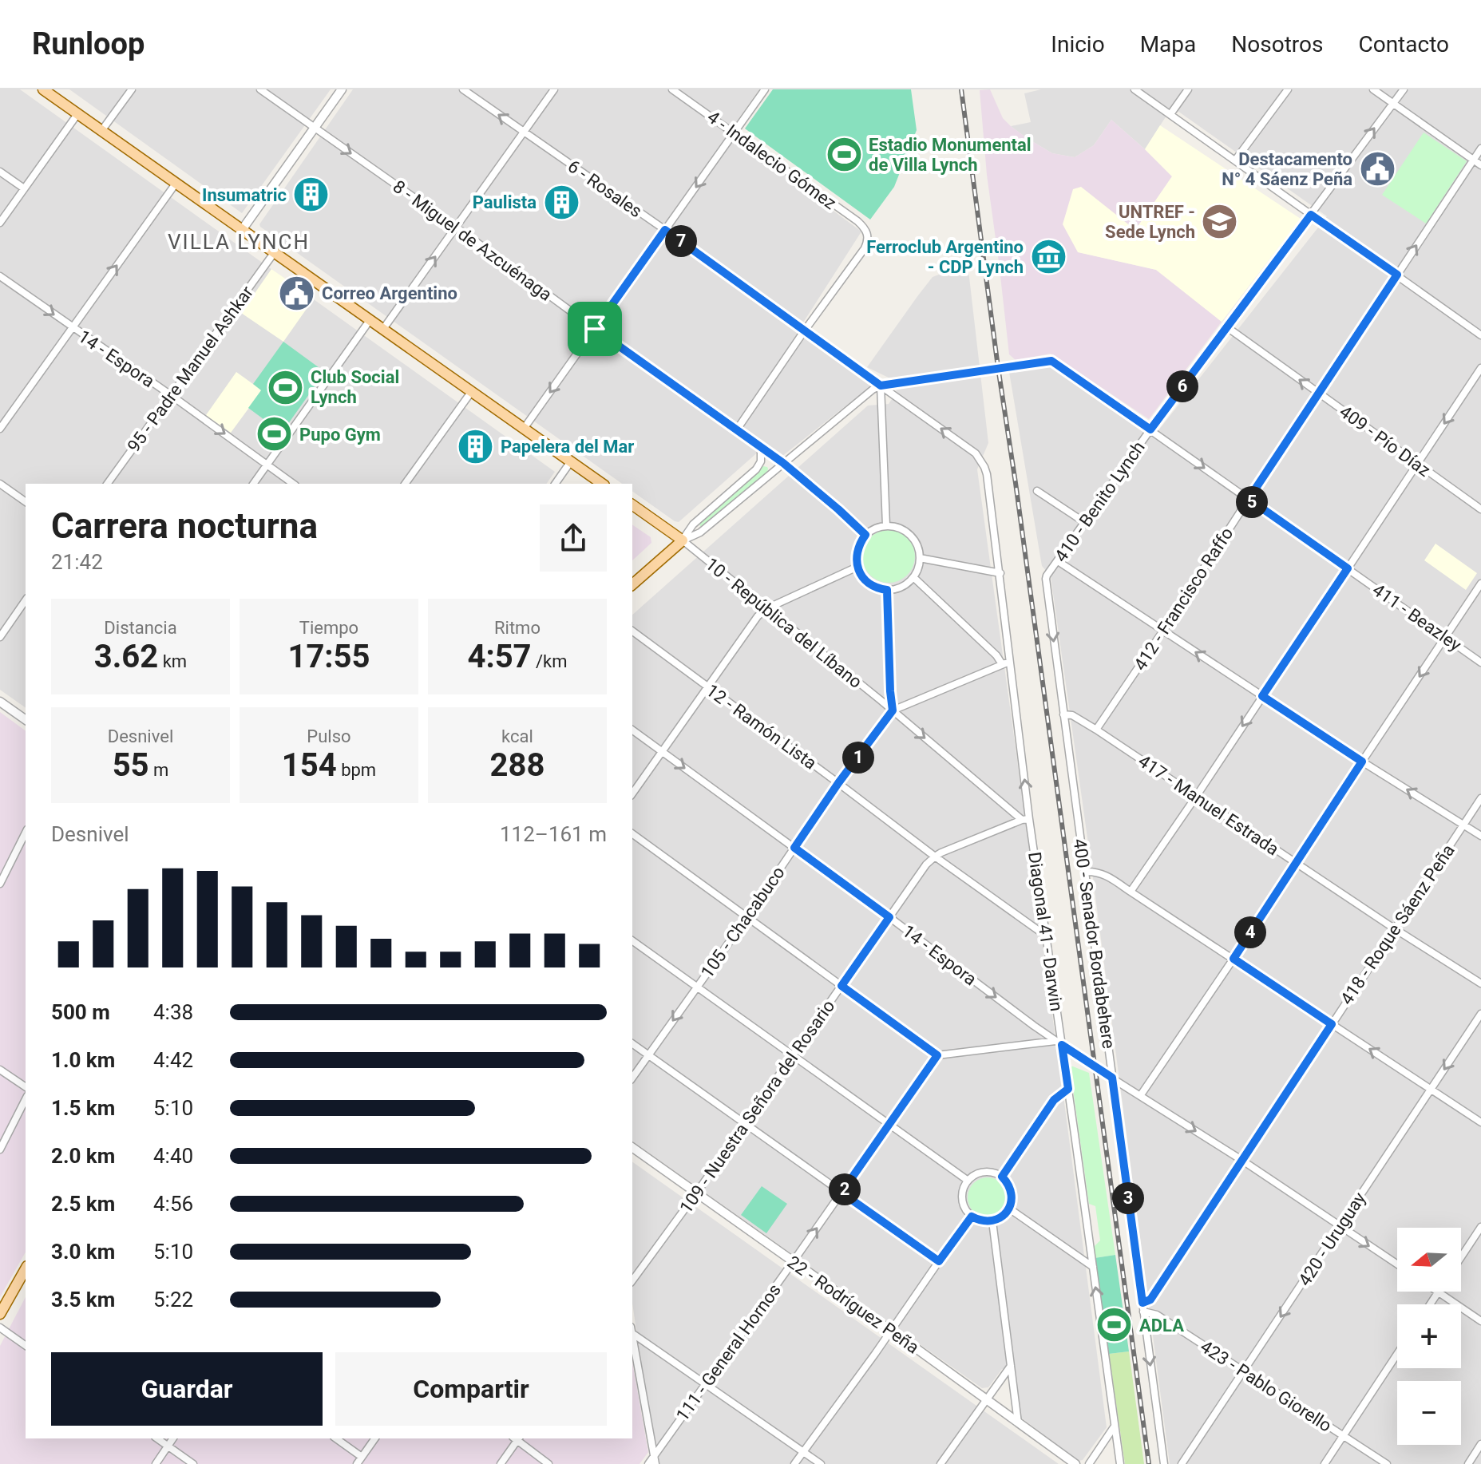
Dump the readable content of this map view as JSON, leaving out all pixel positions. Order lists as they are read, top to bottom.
{
  "streets": {
    "main road": ["10 - República del Líbano"],
    "street": [
      "4 - Indalecio Gómez",
      "6 - Rosales",
      "8 - Miguel de Azcuénaga",
      "14 - Espora",
      "95 - Padre Manuel Ashkar",
      "409 - Pío Díaz",
      "410 - Benito Lynch",
      "412 - Francisco Raffo",
      "411 - Beazley",
      "12 - Ramón Lista",
      "417 - Manuel Estrada",
      "105 - Chacabuco",
      "418 - Roque Sáenz Peña",
      "Diagonal 41 - Darwin",
      "400 - Senador Bordabehere",
      "109 - Nuestra Señora del Rosario",
      "420 - Uruguay",
      "22 - Rodríguez Peña",
      "111 - General Hornos",
      "423 - Pablo Giorello"
    ]
  },
  "crossings": [
    ["4 - Indalecio Gómez", "6 - Rosales"],
    ["6 - Rosales", "411 - Beazley"],
    ["6 - Rosales", "Diagonal 41 - Darwin"],
    ["14 - Espora", "95 - Padre Manuel Ashkar"],
    ["14 - Espora", "105 - Chacabuco"],
    ["14 - Espora", "418 - Roque Sáenz Peña"],
    ["14 - Espora", "Diagonal 41 - Darwin"],
    ["14 - Espora", "400 - Senador Bordabehere"],
    ["14 - Espora", "109 - Nuestra Señora del Rosario"],
    ["14 - Espora", "420 - Uruguay"],
    ["409 - Pío Díaz", "410 - Benito Lynch"],
    ["409 - Pío Díaz", "412 - Francisco Raffo"],
    ["410 - Benito Lynch", "411 - Beazley"],
    ["410 - Benito Lynch", "400 - Senador Bordabehere"],
    ["412 - Francisco Raffo", "411 - Beazley"],
    ["412 - Francisco Raffo", "417 - Manuel Estrada"],
    ["10 - República del Líbano", "105 - Chacabuco"],
    ["10 - República del Líbano", "Diagonal 41 - Darwin"],
    ["10 - República del Líbano", "109 - Nuestra Señora del Rosario"],
    ["12 - Ramón Lista", "105 - Chacabuco"],
    ["12 - Ramón Lista", "Diagonal 41 - Darwin"],
    ["12 - Ramón Lista", "109 - Nuestra Señora del Rosario"],
    ["417 - Manuel Estrada", "418 - Roque Sáenz Peña"],
    ["417 - Manuel Estrada", "400 - Senador Bordabehere"],
    ["418 - Roque Sáenz Peña", "400 - Senador Bordabehere"],
    ["Diagonal 41 - Darwin", "109 - Nuestra Señora del Rosario"],
    ["400 - Senador Bordabehere", "423 - Pablo Giorello"],
    ["109 - Nuestra Señora del Rosario", "22 - Rodríguez Peña"],
    ["420 - Uruguay", "423 - Pablo Giorello"],
    ["22 - Rodríguez Peña", "111 - General Hornos"]
  ],
  "one_way": ["14 - Espora", "409 - Pío Díaz", "420 - Uruguay"],
  "districts": ["VILLA LYNCH"],
  "places": {
    "sports": [
      "Estadio Monumental de Villa Lynch",
      "Club Social Lynch",
      "Pupo Gym",
      "ADLA"
    ],
    "public building": ["Destacamento N° 4 Sáenz Peña", "Correo Argentino"],
    "building": ["Insumatric", "Paulista", "Papelera del Mar"],
    "school or university": ["UNTREF - Sede Lynch"],
    "museum": ["Ferroclub Argentino - CDP Lynch"]
  },
  "north": "left",
  "page": {
    "header": "Runloop",
    "nav": [
      "Inicio",
      "Mapa",
      "Nosotros",
      "Contacto"
    ],
    "pins": [
      "7",
      "6",
      "5",
      "1",
      "4",
      "2",
      "3"
    ],
    "heading": ["Carrera nocturna", "21:42"],
    "stats": [
      ["Distancia", "3.62 km"],
      ["Tiempo", "17:55"],
      ["Ritmo", "4:57 /km"],
      ["Desnivel", "55 m"],
      ["Pulso", "154 bpm"],
      ["kcal", "288"]
    ],
    "chart": ["Desnivel", "112–161 m"],
    "list": [
      {
        "name": "500 m",
        "note": "4:38"
      },
      {
        "name": "1.0 km",
        "note": "4:42"
      },
      {
        "name": "1.5 km",
        "note": "5:10"
      },
      {
        "name": "2.0 km",
        "note": "4:40"
      },
      {
        "name": "2.5 km",
        "note": "4:56"
      },
      {
        "name": "3.0 km",
        "note": "5:10"
      },
      {
        "name": "3.5 km",
        "note": "5:22"
      }
    ],
    "map_buttons": ["+", "−"],
    "buttons": ["Guardar", "Compartir"]
  }
}
